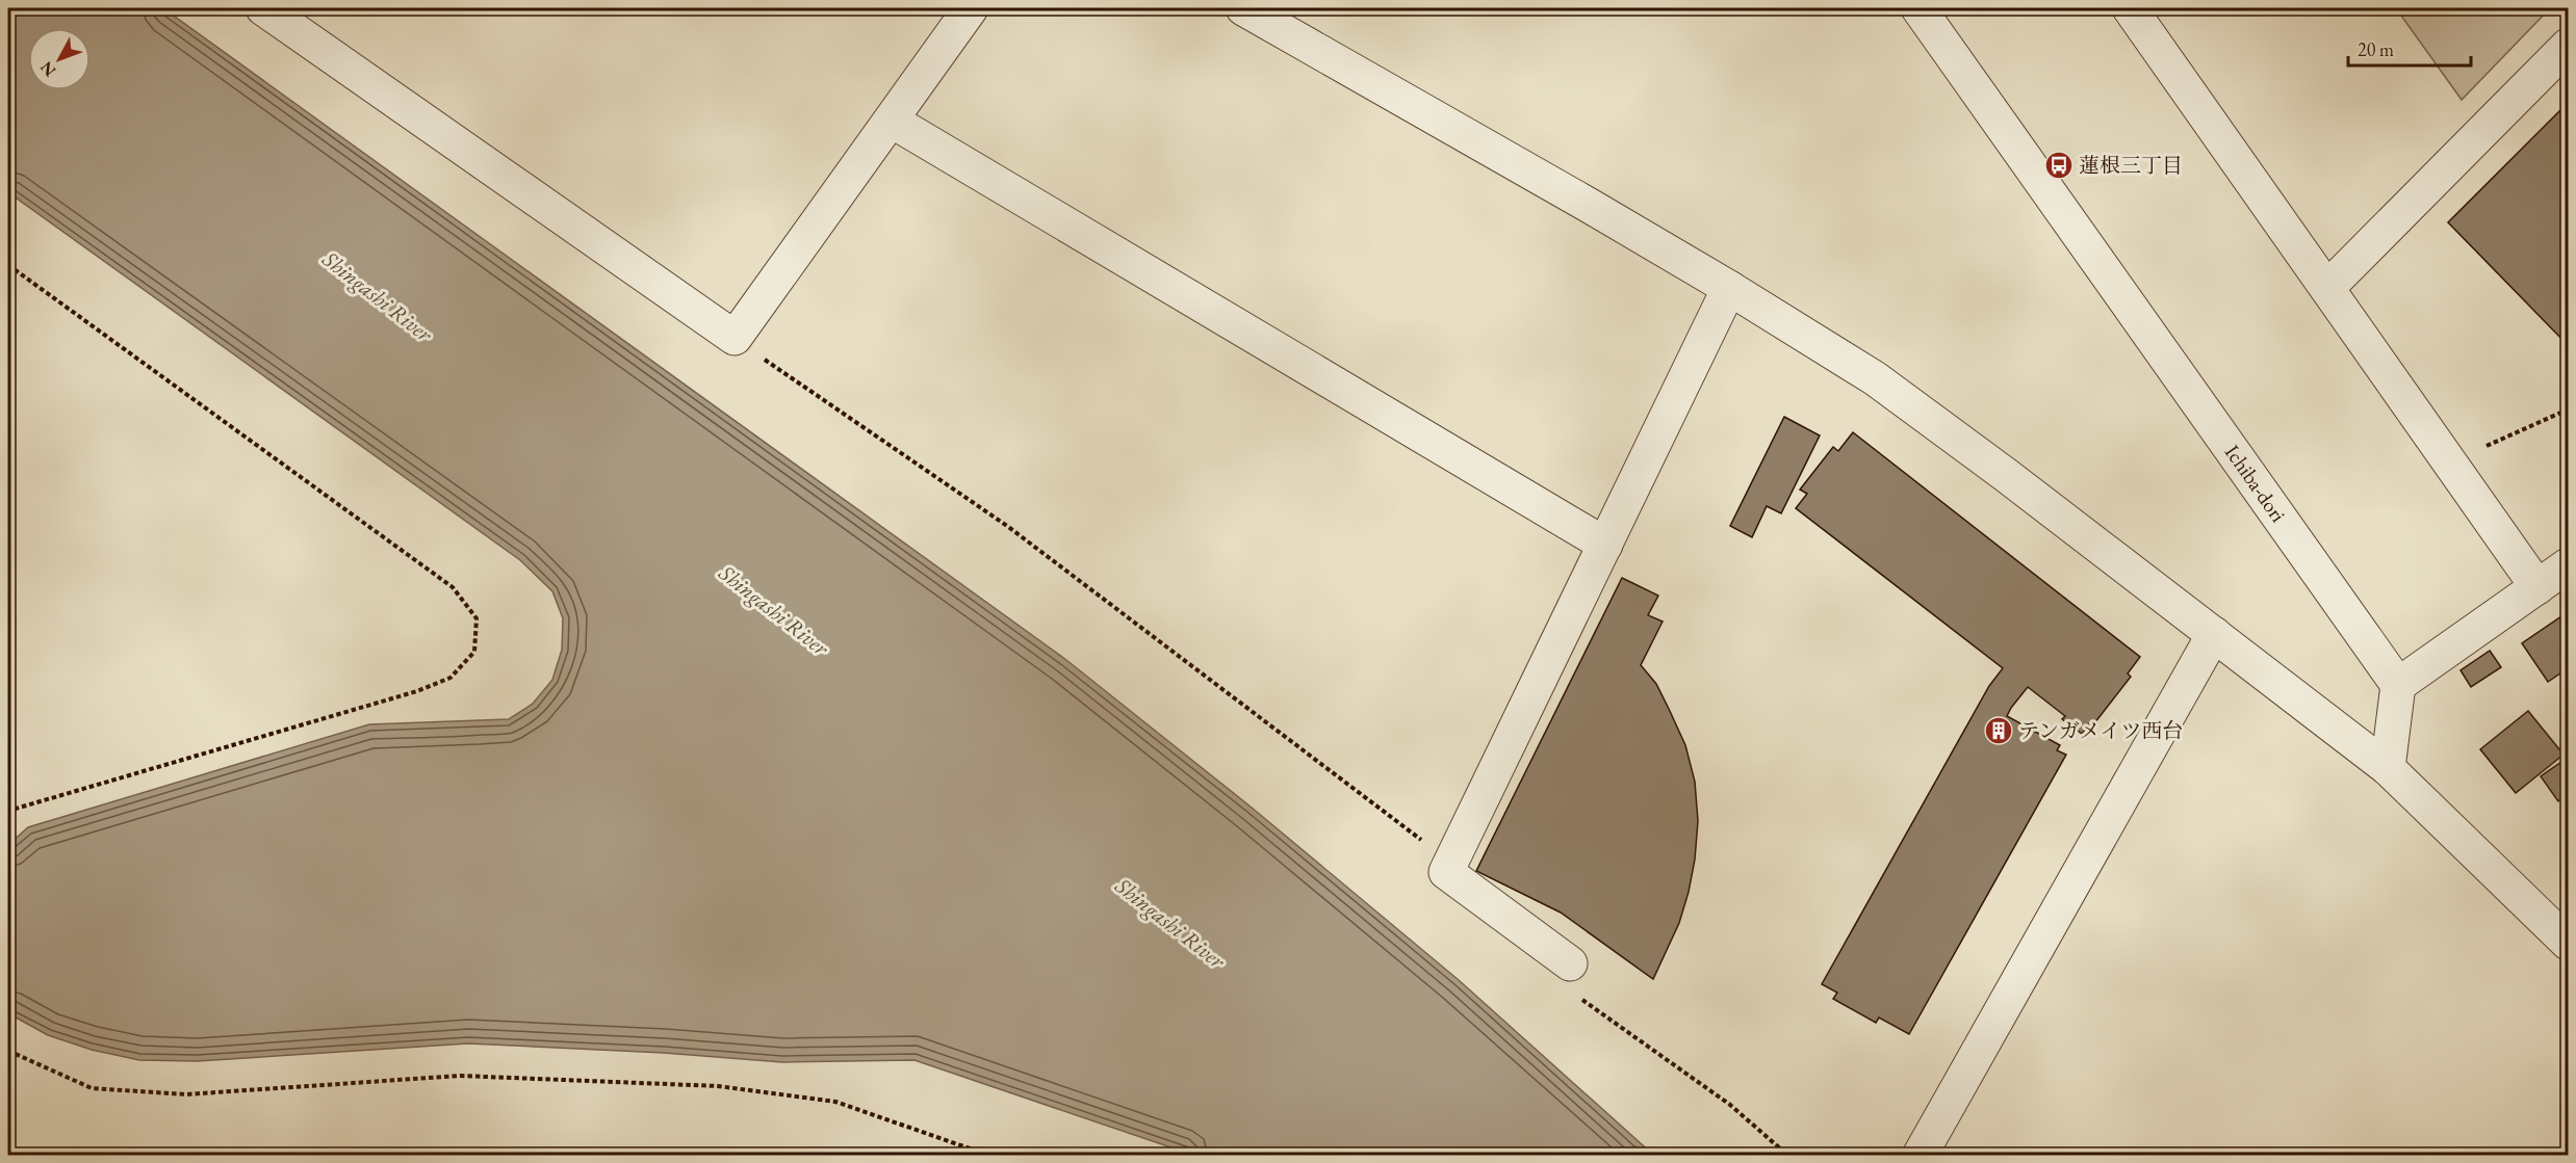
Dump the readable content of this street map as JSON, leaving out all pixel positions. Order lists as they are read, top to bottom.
{
  "streets": {
    "street": ["Ichiba-dori"]
  },
  "water": ["Shingashi River"],
  "places": {
    "bus stop": ["蓮根三丁目"],
    "building": ["テンガメイツ西台"]
  },
  "scale_bar": "20 m",
  "north": "bottom left"
}
